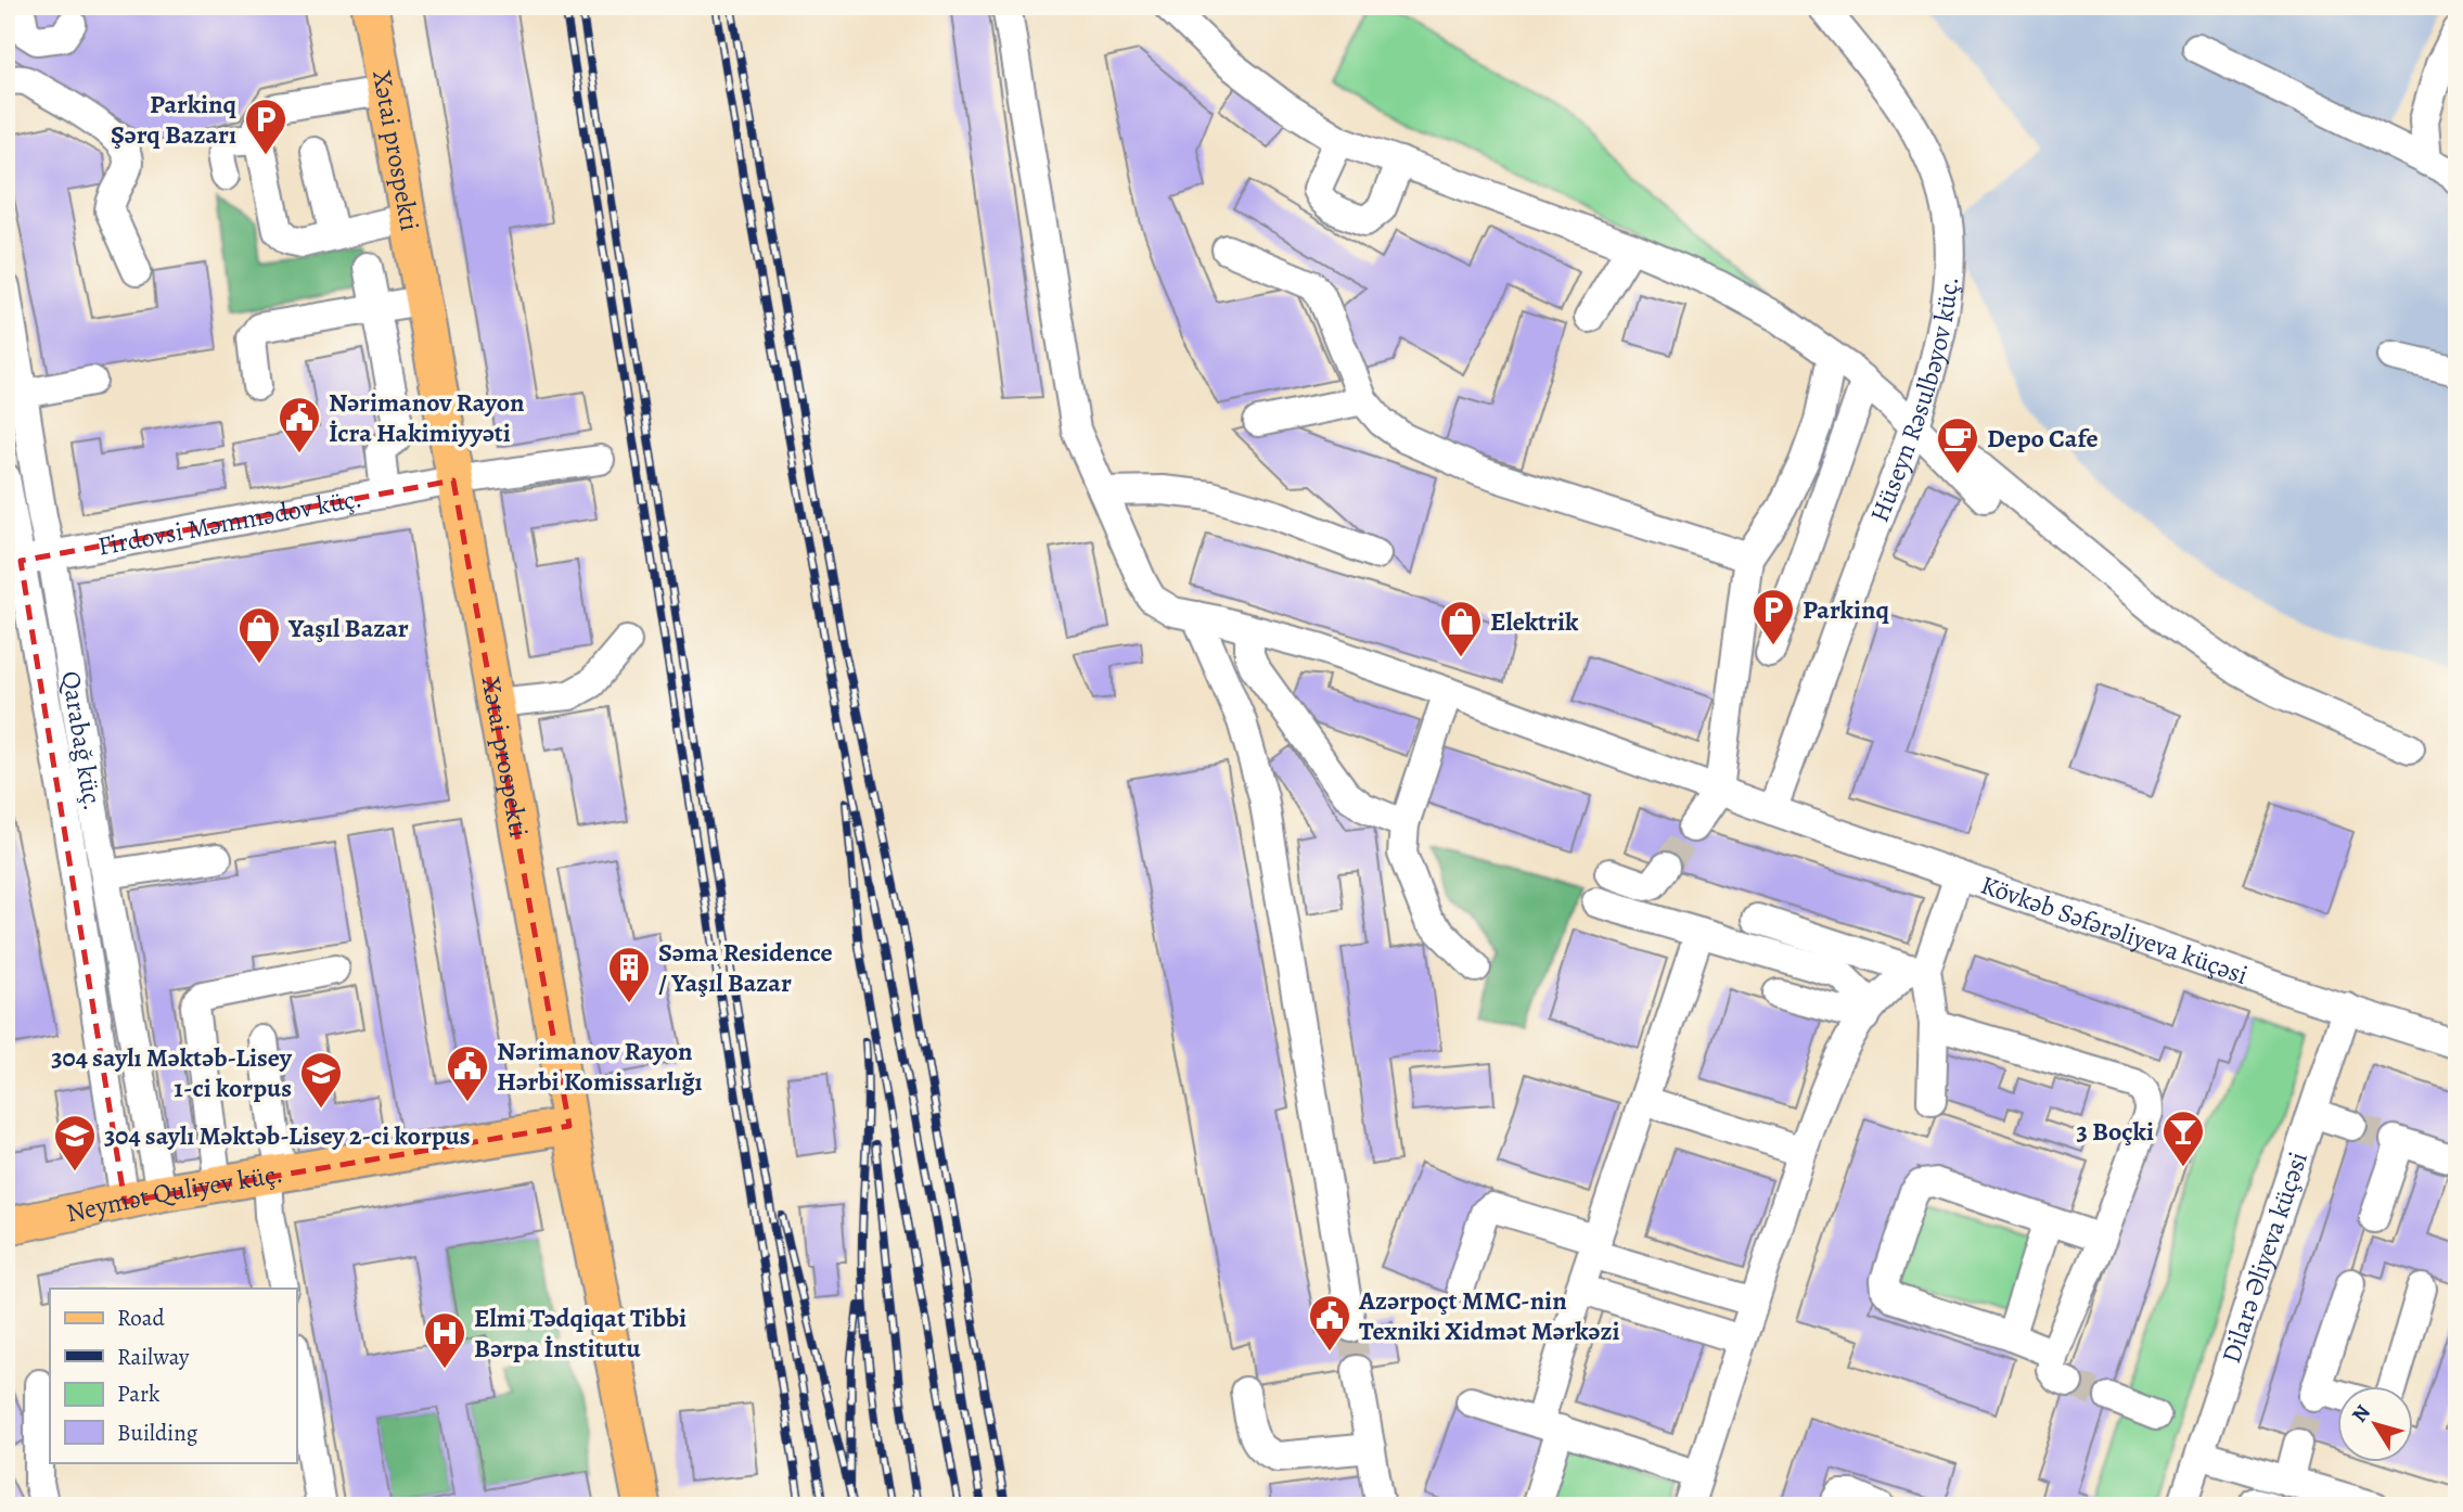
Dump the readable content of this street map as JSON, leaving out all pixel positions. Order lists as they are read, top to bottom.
{
  "streets": {
    "main road": ["Xətai prospekti", "Neymət Quliyev küç."],
    "street": [
      "Hüseyn Rəsulbəyov küç.",
      "Firdovsi Məmmədov küç.",
      "Qarabağ küç.",
      "Kövkəb Səfərəliyeva küçəsi",
      "Dilarə Əliyeva küçəsi"
    ]
  },
  "crossings": [
    ["Xətai prospekti", "Firdovsi Məmmədov küç."],
    ["Xətai prospekti", "Neymət Quliyev küç."],
    ["Hüseyn Rəsulbəyov küç.", "Kövkəb Səfərəliyeva küçəsi"],
    ["Firdovsi Məmmədov küç.", "Qarabağ küç."],
    ["Qarabağ küç.", "Neymət Quliyev küç."],
    ["Kövkəb Səfərəliyeva küçəsi", "Dilarə Əliyeva küçəsi"]
  ],
  "places": {
    "parking": ["Parkinq Şərq Bazarı", "Parkinq"],
    "public building": ["Nərimanov Rayon İcra Hakimiyyəti", "Nərimanov Rayon Hərbi Komissarlığı", "Azərpoçt MMC-nin Texniki Xidmət Mərkəzi"],
    "cafe": ["Depo Cafe"],
    "shop": ["Elektrik", "Yaşıl Bazar"],
    "building": ["Səma Residence / Yaşıl Bazar"],
    "school or university": ["304 saylı Məktəb-Lisey 1-ci korpus", "304 saylı Məktəb-Lisey 2-ci korpus"],
    "bar": ["3 Boçki"],
    "hospital": ["Elmi Tədqiqat Tibbi Bərpa İnstitutu"]
  },
  "legend": [
    "Road",
    "Railway",
    "Park",
    "Building"
  ],
  "north": "top left"
}
